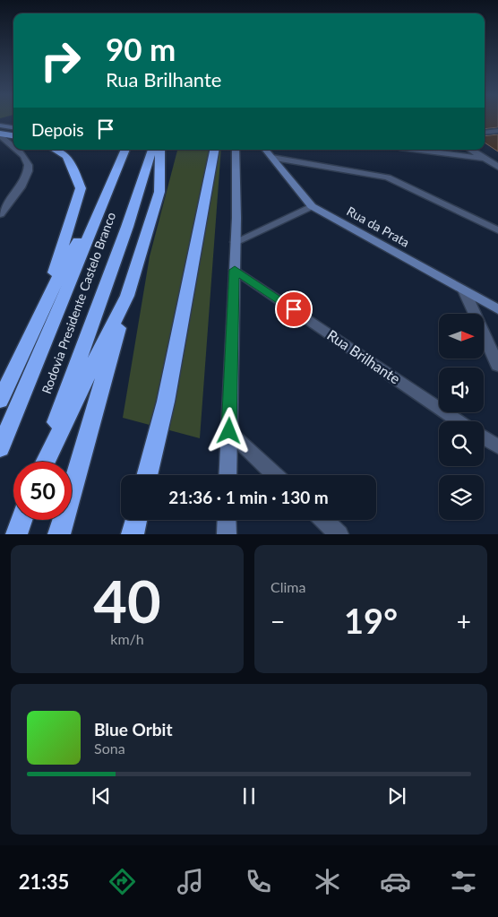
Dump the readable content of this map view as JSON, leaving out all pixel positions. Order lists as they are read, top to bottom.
{
  "streets": {
    "highway": ["Rodovia Presidente Castelo Branco"],
    "main road": ["Rua da Prata"],
    "street": ["Rua Brilhante"]
  },
  "north": "right",
  "page": {
    "turn": ["90 m", "Rua Brilhante"],
    "then": "Depois",
    "limit": "50",
    "trip": "21:36 · 1 min · 130 m",
    "tile": [
      ["40", "km/h"],
      "Clima"
    ],
    "heat": ["−", "19°", "+"],
    "song": ["Blue Orbit", "Sona"],
    "tabs": "21:35"
  }
}
